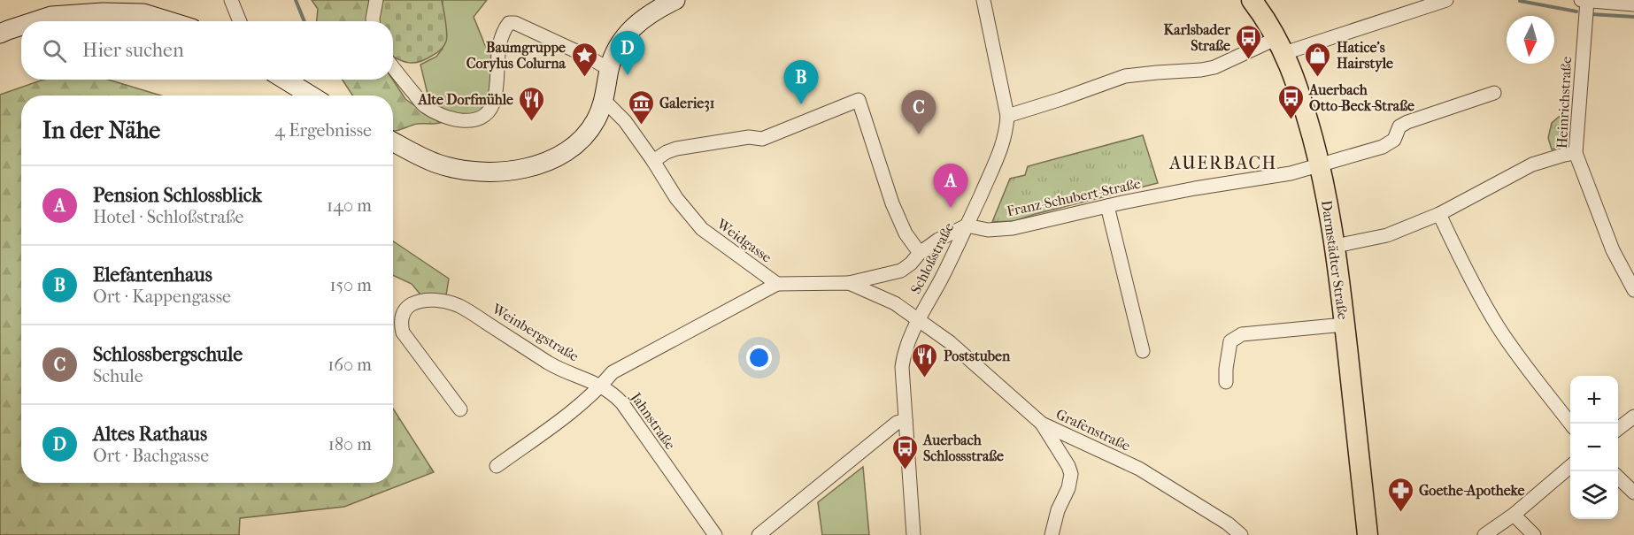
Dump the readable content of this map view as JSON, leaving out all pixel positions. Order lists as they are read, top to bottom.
{
  "streets": {
    "main road": ["Darmstädter Straße"],
    "street": [
      "Heinrichstraße",
      "Franz-Schubert-Straße",
      "Weidgasse",
      "Schloßstraße",
      "Weinbergstraße",
      "Jahnstraße",
      "Grafenstraße"
    ]
  },
  "crossings": [
    ["Franz-Schubert-Straße", "Schloßstraße"],
    ["Franz-Schubert-Straße", "Darmstädter Straße"],
    ["Weidgasse", "Schloßstraße"],
    ["Weidgasse", "Grafenstraße"],
    ["Schloßstraße", "Grafenstraße"],
    ["Weinbergstraße", "Jahnstraße"]
  ],
  "districts": ["AUERBACH"],
  "places": {
    "bus stop": ["Karlsbader Straße", "Auerbach Otto-Beck-Straße", "Auerbach Schlossstraße"],
    "place": ["Baumgruppe Corylus Colurna"],
    "shop": ["Hatice’s Hairstyle"],
    "restaurant": ["Alte Dorfmühle", "Poststuben"],
    "museum": ["Galerie31"],
    "pharmacy": ["Goethe-Apotheke"]
  },
  "north": "bottom",
  "page": {
    "search": "Hier suchen",
    "pins": [
      "D",
      "B",
      "C",
      "A"
    ],
    "heading": ["In der Nähe", "4 Ergebnisse"],
    "list": [
      {
        "mark": "A",
        "name": "Pension Schlossblick",
        "note": "Hotel · Schloßstraße",
        "value": "140 m"
      },
      {
        "mark": "B",
        "name": "Elefantenhaus",
        "note": "Ort · Kappengasse",
        "value": "150 m"
      },
      {
        "mark": "C",
        "name": "Schlossbergschule",
        "note": "Schule",
        "value": "160 m"
      },
      {
        "mark": "D",
        "name": "Altes Rathaus",
        "note": "Ort · Bachgasse",
        "value": "180 m"
      }
    ],
    "map_buttons": ["+", "−"]
  }
}
